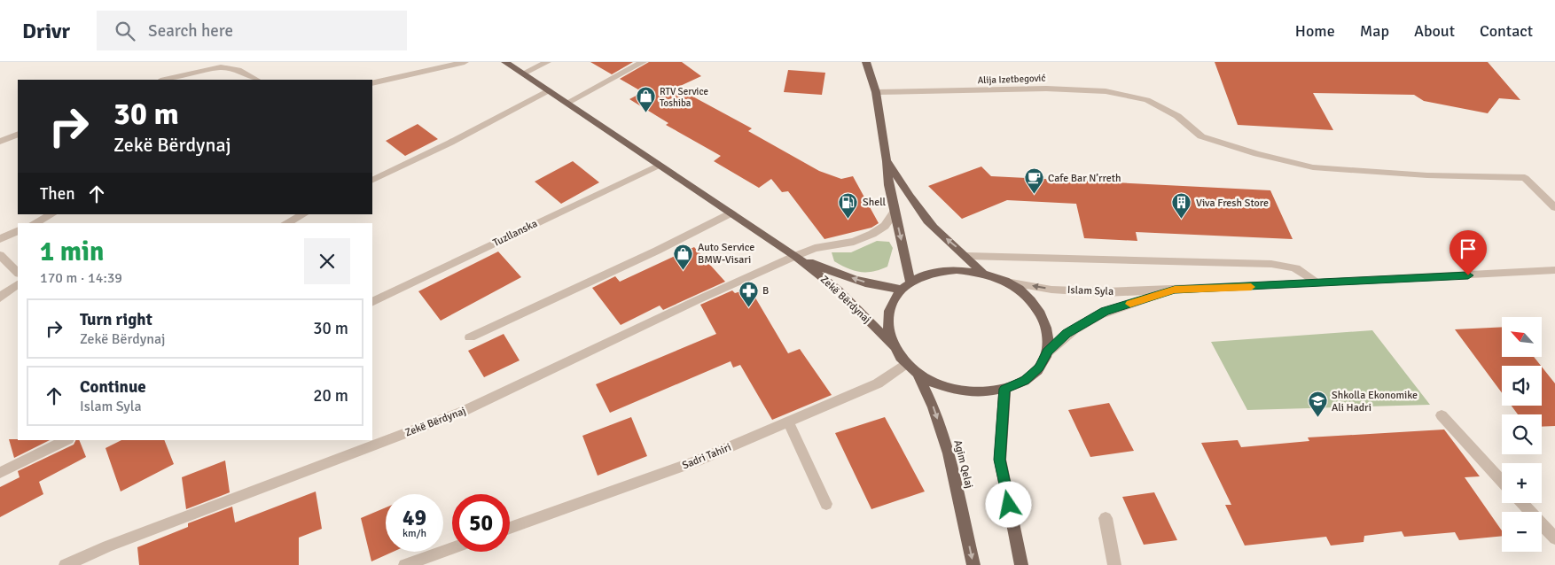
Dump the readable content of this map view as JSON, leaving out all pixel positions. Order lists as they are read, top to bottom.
{
  "streets": {
    "main road": ["Zekë Bërdynaj", "Agim Qelaj"],
    "street": [
      "Alija Izetbegović",
      "Tuzllanska",
      "Islam Syla",
      "Sadri Tahiri"
    ]
  },
  "crossings": [
    ["Tuzllanska", "Zekë Bërdynaj"],
    ["Islam Syla", "Zekë Bërdynaj"],
    ["Islam Syla", "Sadri Tahiri"],
    ["Islam Syla", "Agim Qelaj"],
    ["Zekë Bërdynaj", "Sadri Tahiri"],
    ["Zekë Bërdynaj", "Agim Qelaj"],
    ["Sadri Tahiri", "Agim Qelaj"]
  ],
  "places": {
    "shop": ["RTV Service Toshiba", "Auto Service BMW-Visari"],
    "cafe": ["Cafe Bar N’rreth"],
    "fuel station": ["Shell"],
    "building": ["Viva Fresh Store"],
    "pharmacy": ["B"],
    "school or university": ["Shkolla Ekonomike Ali Hadri"]
  },
  "north": "top left",
  "page": {
    "header": "Drivr",
    "search": "Search here",
    "nav": [
      "Home",
      "Map",
      "About",
      "Contact"
    ],
    "turn": ["30 m", "Zekë Bërdynaj"],
    "then": "Then",
    "heading": ["1 min", "170 m · 14:39"],
    "list": [
      {
        "name": "Turn right",
        "note": "Zekë Bërdynaj",
        "value": "30 m"
      },
      {
        "name": "Continue",
        "note": "Islam Syla",
        "value": "20 m"
      }
    ],
    "map_buttons": ["+", "−"],
    "speed": "49 km/h",
    "limit": "50"
  }
}
